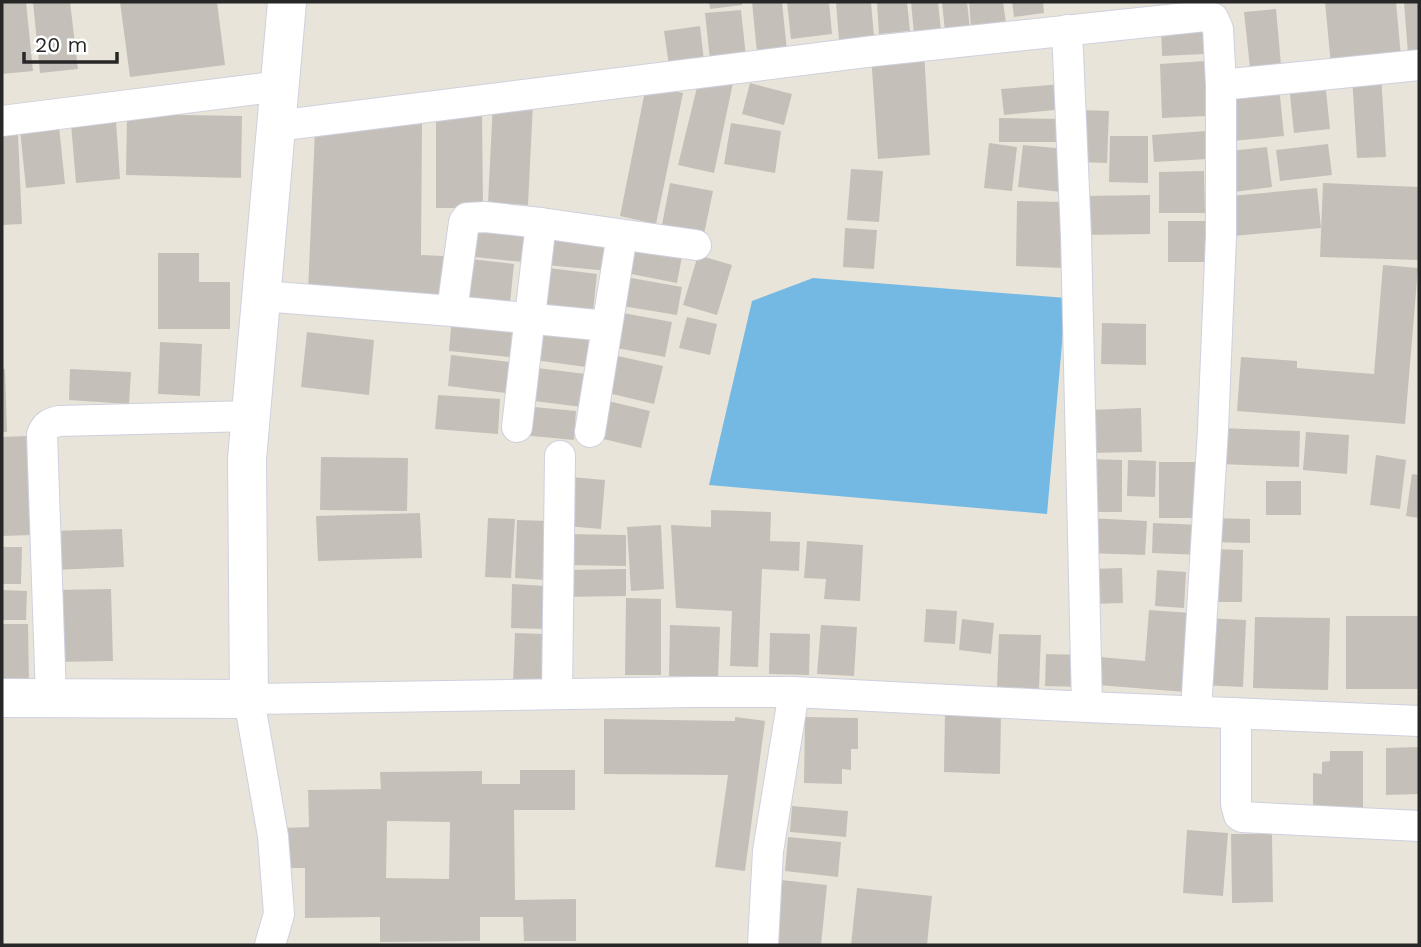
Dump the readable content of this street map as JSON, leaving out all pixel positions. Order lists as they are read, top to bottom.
{
  "scale_bar": "20 m"
}
